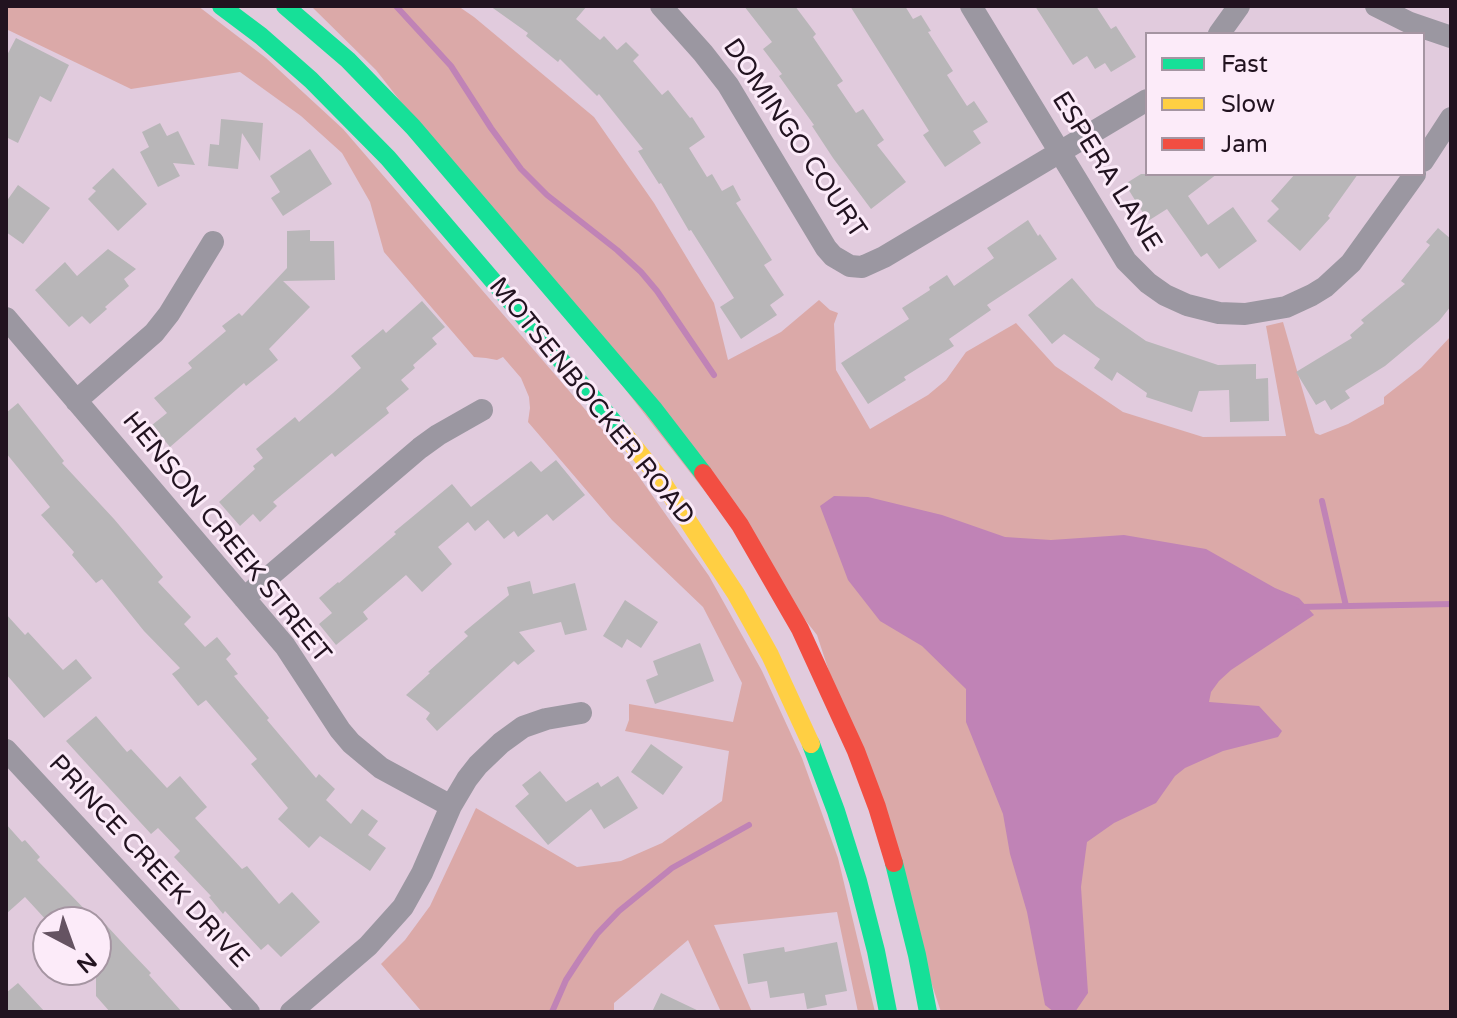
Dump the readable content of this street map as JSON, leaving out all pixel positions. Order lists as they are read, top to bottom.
{
  "streets": {
    "main road": ["MOTSENBOCKER ROAD"],
    "street": [
      "DOMINGO COURT",
      "ESPERA LANE",
      "HENSON CREEK STREET",
      "PRINCE CREEK DRIVE"
    ]
  },
  "crossings": [
    ["DOMINGO COURT", "ESPERA LANE"]
  ],
  "legend": ["Fast", "Slow", "Jam"],
  "north": "bottom right"
}
